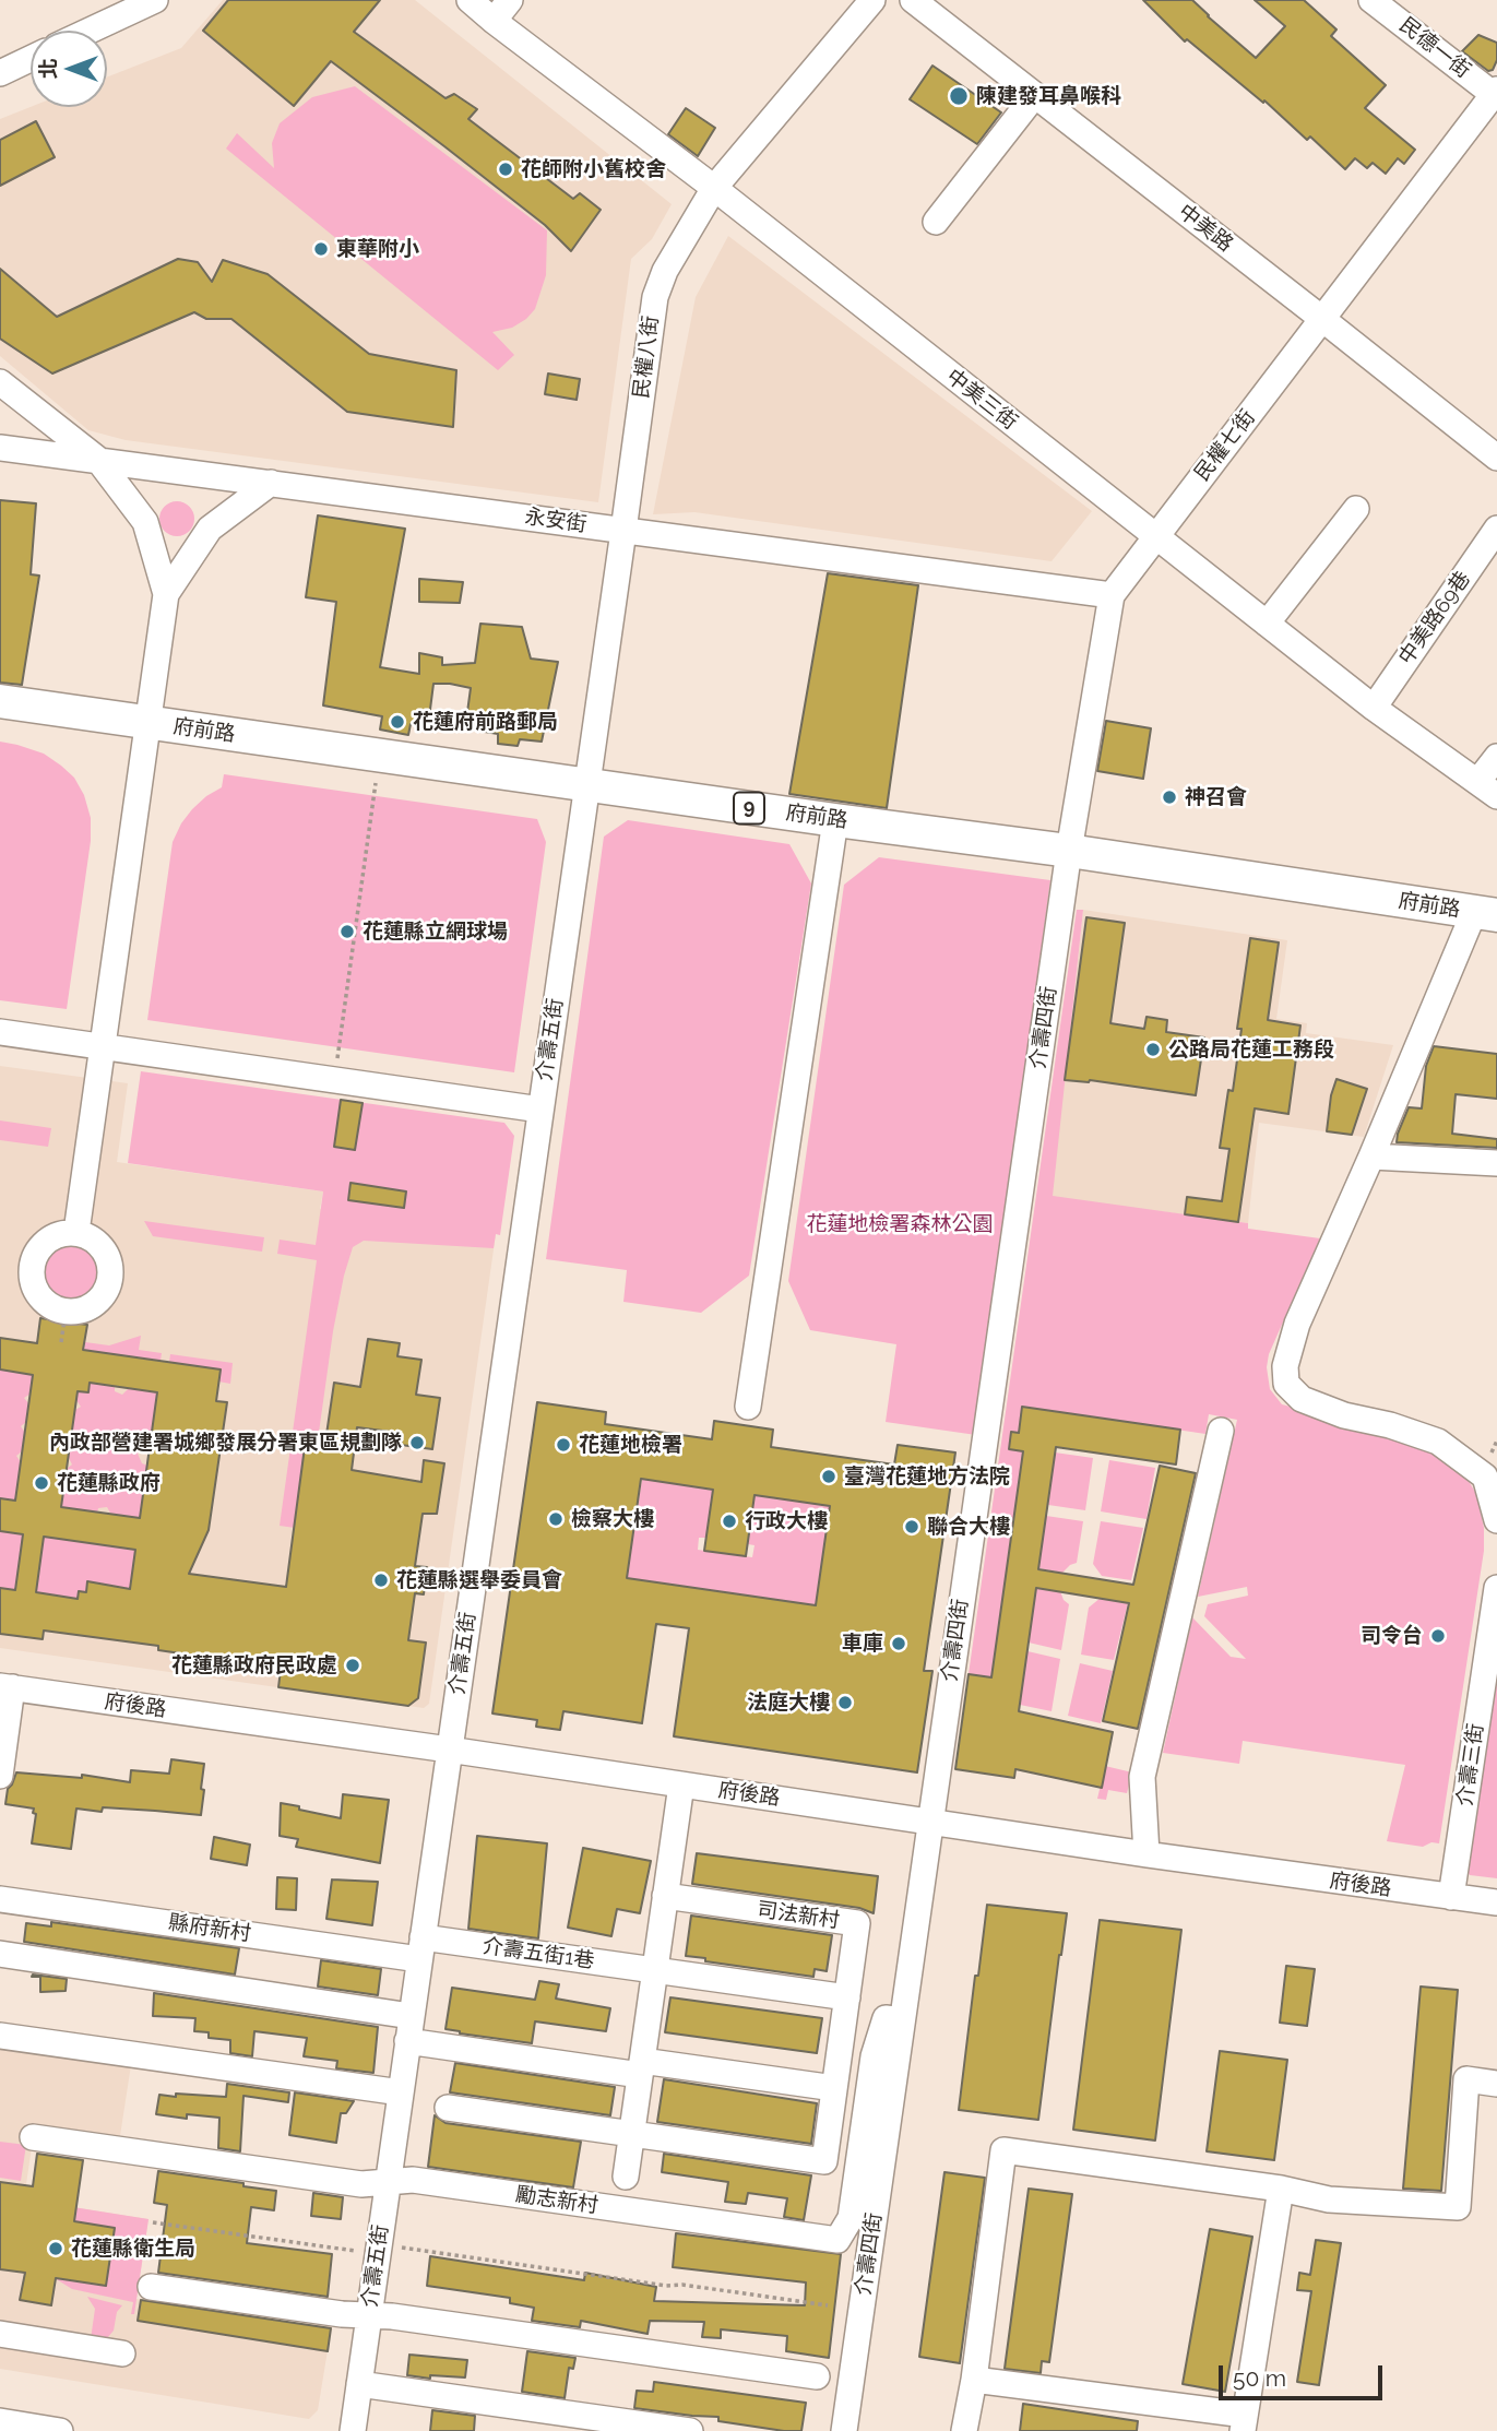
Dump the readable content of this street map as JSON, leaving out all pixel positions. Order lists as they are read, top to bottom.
{
  "streets": {
    "main road": ["府前路", "9"],
    "street": [
      "民德一街",
      "中美路",
      "民權八街",
      "中美三街",
      "民權七街",
      "永安街",
      "中美路69巷",
      "介壽四街",
      "介壽五街",
      "府後路",
      "介壽三街",
      "司法新村",
      "縣府新村",
      "介壽五街1巷",
      "勵志新村"
    ]
  },
  "crossings": [
    ["民德一街", "民權七街"],
    ["中美路", "民權七街"],
    ["民權八街", "中美三街"],
    ["民權八街", "永安街"],
    ["民權八街", "府前路"],
    ["民權八街", "介壽五街"],
    ["中美三街", "民權七街"],
    ["中美三街", "中美路69巷"],
    ["民權七街", "永安街"],
    ["民權七街", "府前路"],
    ["民權七街", "介壽四街"],
    ["府前路", "介壽四街"],
    ["府前路", "介壽五街"],
    ["介壽四街", "府後路"],
    ["介壽四街", "勵志新村"],
    ["介壽五街", "府後路"],
    ["介壽五街", "縣府新村"],
    ["介壽五街", "介壽五街1巷"],
    ["介壽五街", "勵志新村"],
    ["府後路", "介壽三街"],
    ["縣府新村", "介壽五街1巷"]
  ],
  "parks": ["花蓮地檢署森林公園"],
  "places": [
    "陳建發耳鼻喉科",
    "花師附小舊校舍",
    "東華附小",
    "花蓮府前路郵局",
    "神召會",
    "花蓮縣立網球場",
    "公路局花蓮工務段",
    "內政部營建署城鄉發展分署東區規劃隊",
    "花蓮地檢署",
    "臺灣花蓮地方法院",
    "花蓮縣政府",
    "檢察大樓",
    "行政大樓",
    "聯合大樓",
    "花蓮縣選舉委員會",
    "司令台",
    "車庫",
    "花蓮縣政府民政處",
    "法庭大樓",
    "花蓮縣衛生局"
  ],
  "scale_bar": "50 m",
  "north": "left"
}
